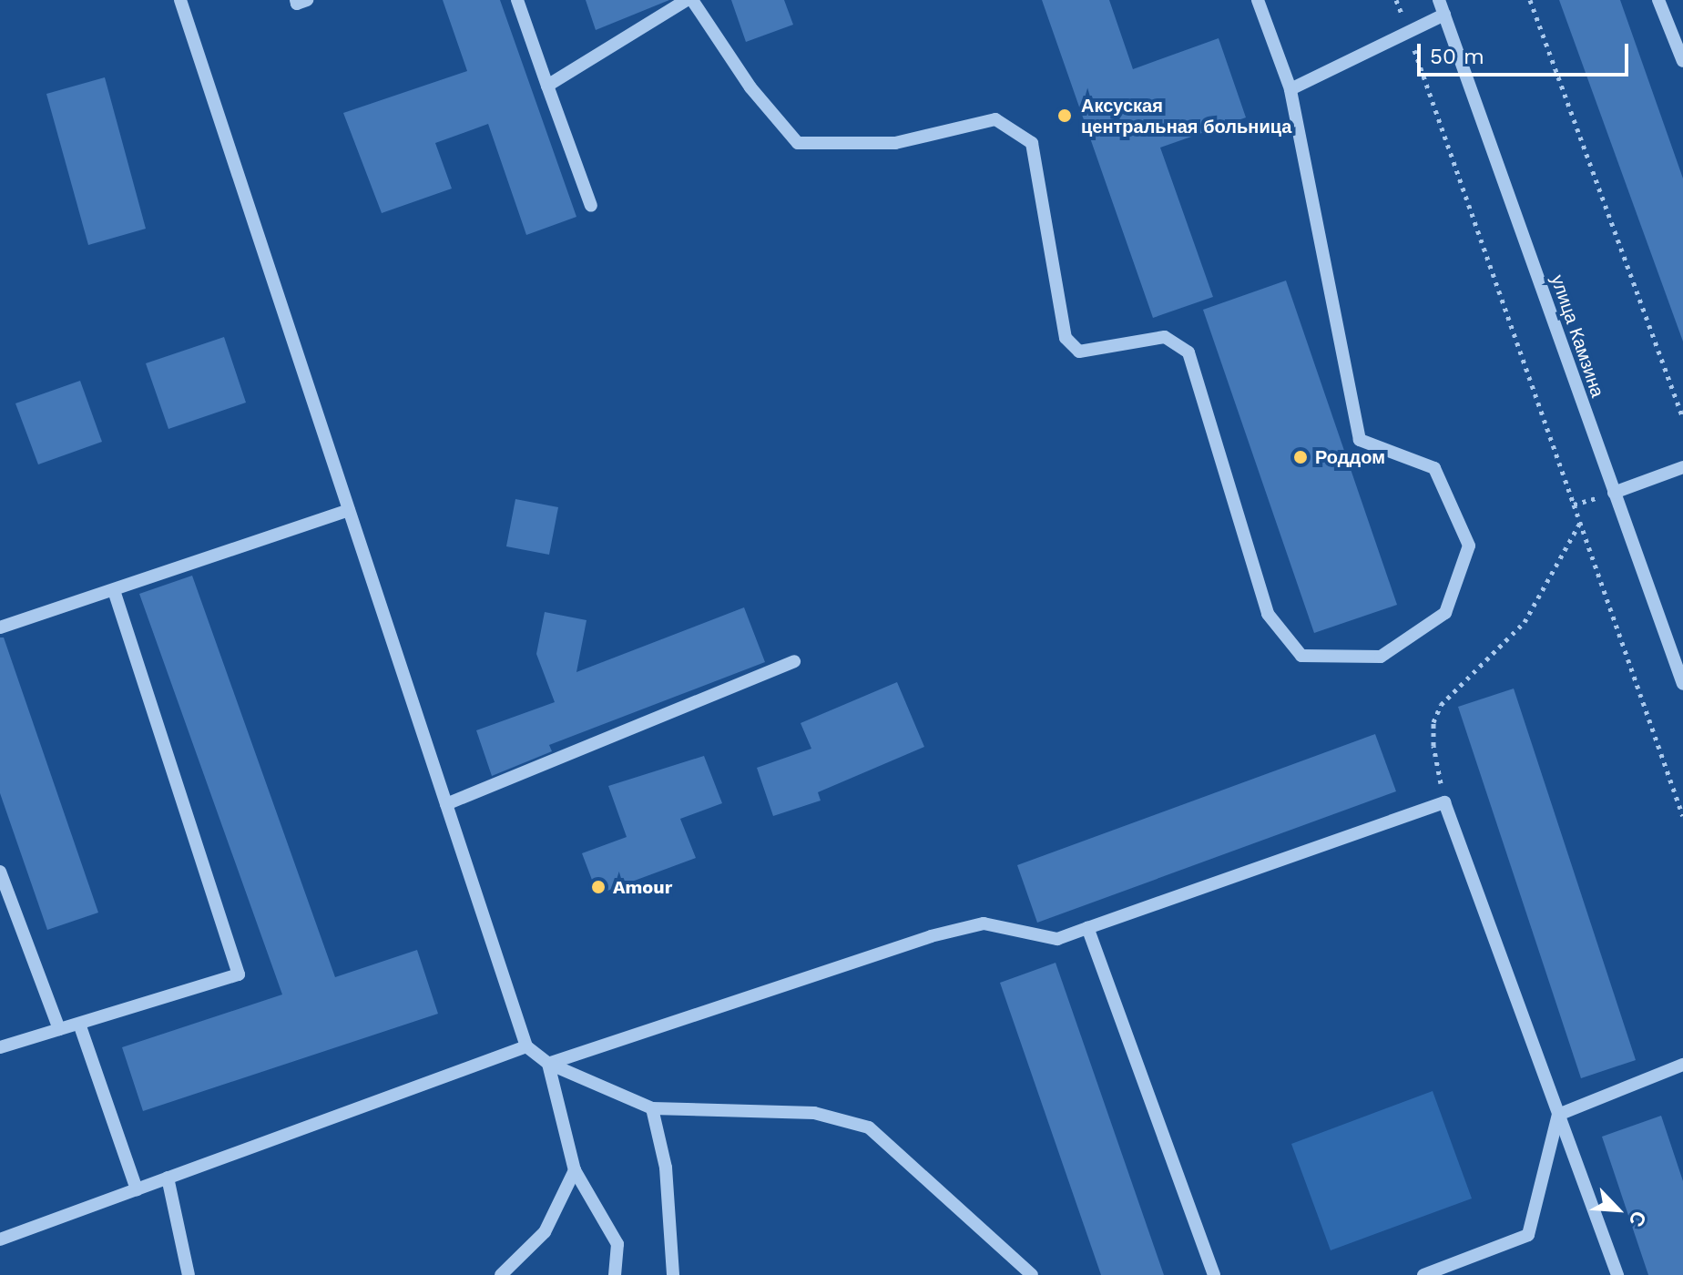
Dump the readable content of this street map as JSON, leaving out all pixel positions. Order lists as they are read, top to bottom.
{
  "streets": {
    "street": ["улица Камзина"]
  },
  "places": ["Аксуская центральная больница", "Роддом", "Amour"],
  "scale_bar": "50 m",
  "north": "bottom right"
}
